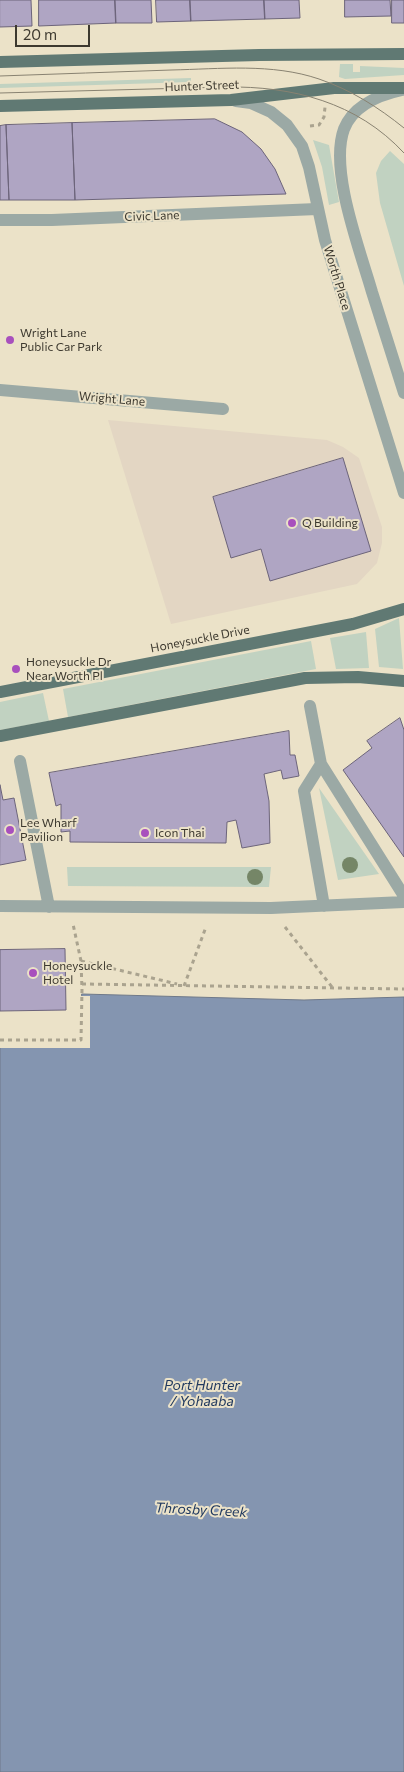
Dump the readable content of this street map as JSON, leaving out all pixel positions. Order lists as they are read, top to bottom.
{
  "streets": {
    "main road": ["Hunter Street", "Honeysuckle Drive"],
    "street": ["Civic Lane", "Worth Place", "Wright Lane"]
  },
  "crossings": [
    ["Hunter Street", "Worth Place"],
    ["Civic Lane", "Worth Place"]
  ],
  "water": ["Port Hunter / Yohaaba", "Throsby Creek"],
  "places": [
    "Wright Lane Public Car Park",
    "Q Building",
    "Honeysuckle Dr Near Worth Pl",
    "Lee Wharf Pavilion",
    "Icon Thai",
    "Honeysuckle Hotel"
  ],
  "scale_bar": "20 m"
}
